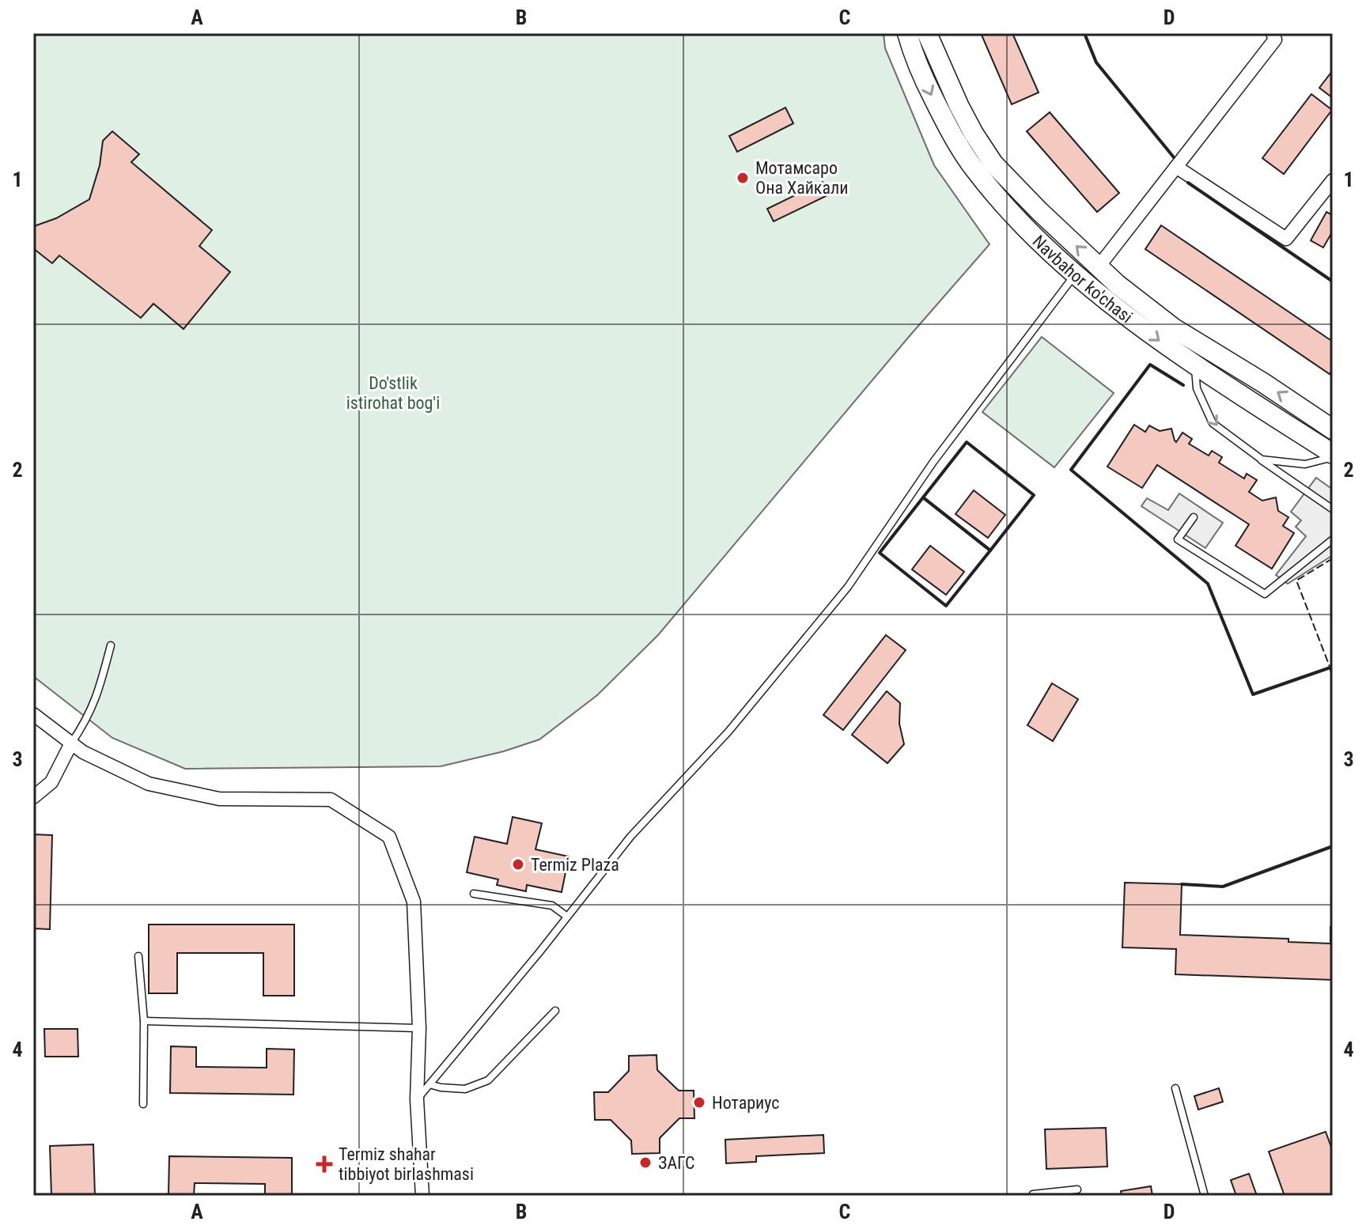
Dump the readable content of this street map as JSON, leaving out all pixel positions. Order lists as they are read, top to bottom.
{
  "streets": {
    "street": ["Navbahor ko'chasi"]
  },
  "parks": ["Do'stlik istirohat bog'i"],
  "places": {
    "other": [
      "Мотамсаро Она Хайкали",
      "Termiz Plaza",
      "Нотариус",
      "ЗАГС"
    ],
    "health": ["Termiz shahar tibbiyot birlashmasi"]
  },
  "grid": {
    "columns": [
      "A",
      "B",
      "C",
      "D"
    ],
    "rows": [
      "1",
      "2",
      "3",
      "4"
    ]
  }
}
